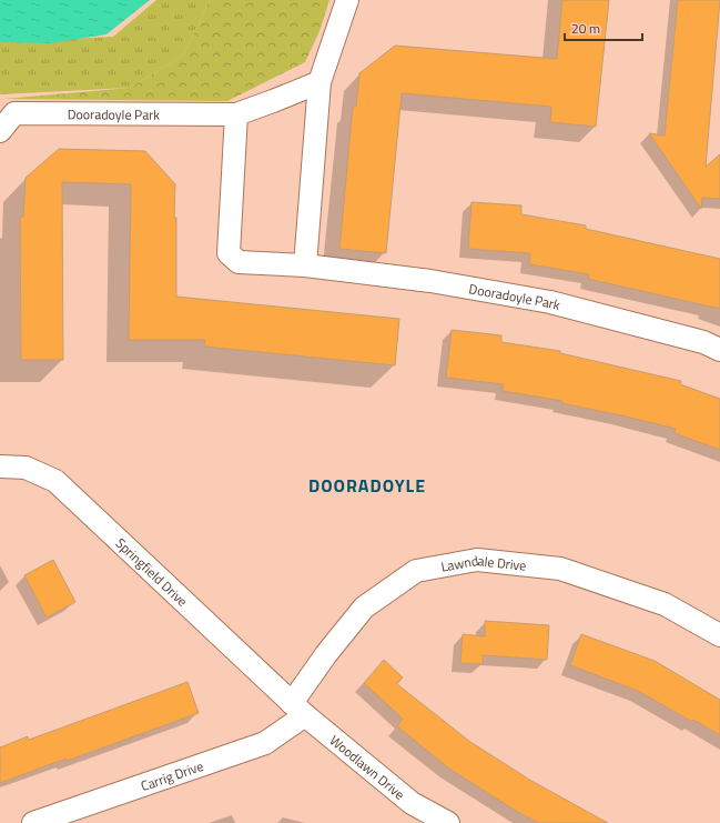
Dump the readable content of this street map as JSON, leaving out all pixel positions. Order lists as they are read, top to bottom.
{
  "streets": {
    "street": [
      "Dooradoyle Park",
      "Lawndale Drive",
      "Springfield Drive",
      "Woodlawn Drive",
      "Carrig Drive"
    ]
  },
  "crossings": [
    ["Lawndale Drive", "Springfield Drive"],
    ["Lawndale Drive", "Woodlawn Drive"],
    ["Lawndale Drive", "Carrig Drive"],
    ["Springfield Drive", "Woodlawn Drive"],
    ["Springfield Drive", "Carrig Drive"],
    ["Woodlawn Drive", "Carrig Drive"]
  ],
  "districts": ["DOORADOYLE"],
  "scale_bar": "20 m"
}
